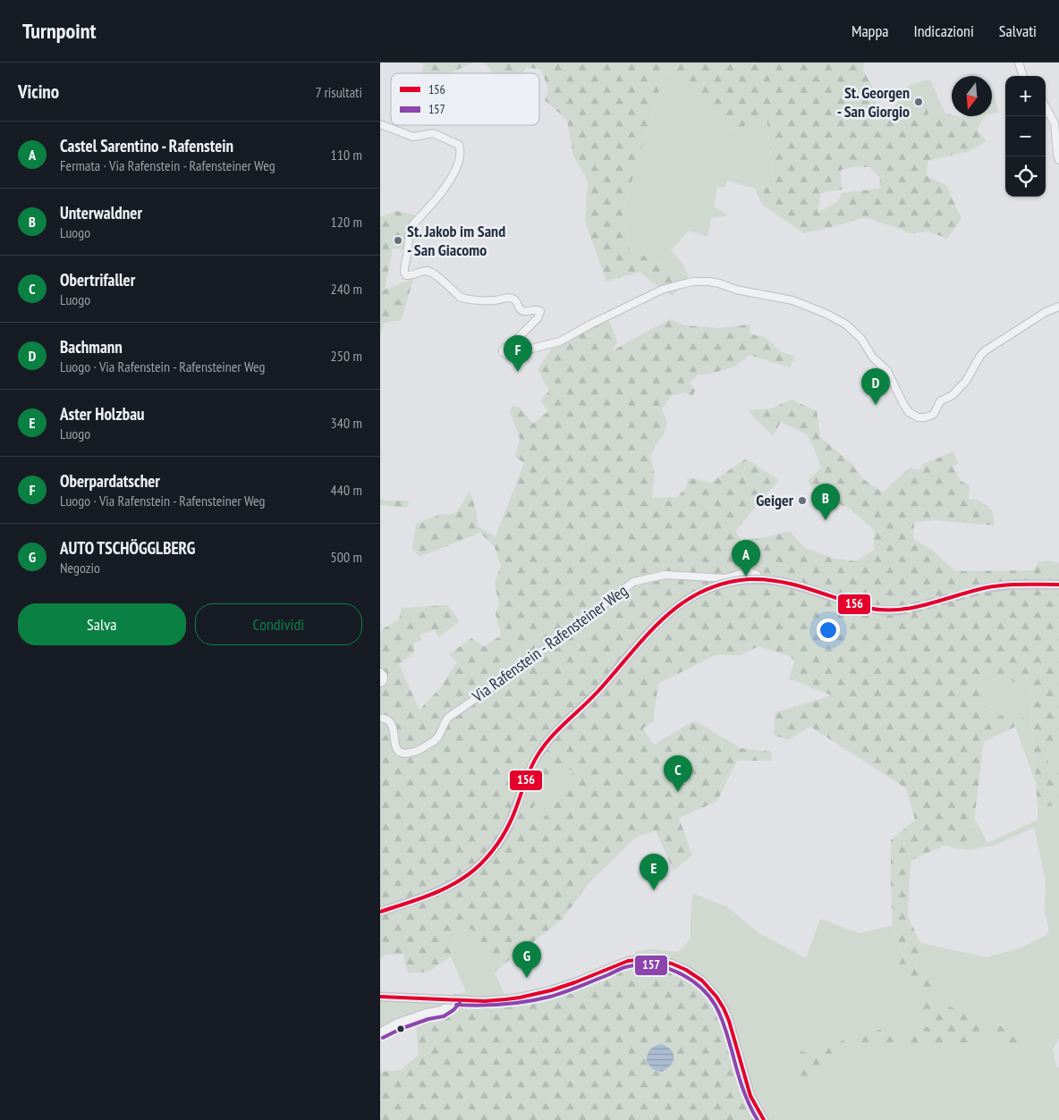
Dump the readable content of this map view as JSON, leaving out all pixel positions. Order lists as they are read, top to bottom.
{
  "streets": {
    "street": ["Via Rafenstein - Rafensteiner Weg"]
  },
  "places": ["St. Georgen - San Giorgio", "St. Jakob im Sand - San Giacomo", "Geiger"],
  "lines": ["transit line 156", "transit line 157"],
  "legend": ["156", "157"],
  "north": "bottom",
  "page": {
    "header": "Turnpoint",
    "nav": ["Mappa", "Indicazioni", "Salvati"],
    "heading": ["Vicino", "7 risultati"],
    "map_buttons": ["+", "−"],
    "list": [
      {
        "mark": "A",
        "name": "Castel Sarentino - Rafenstein",
        "note": "Fermata · Via Rafenstein - Rafensteiner Weg",
        "value": "110 m"
      },
      {
        "mark": "B",
        "name": "Unterwaldner",
        "note": "Luogo",
        "value": "120 m"
      },
      {
        "mark": "C",
        "name": "Obertrifaller",
        "note": "Luogo",
        "value": "240 m"
      },
      {
        "mark": "D",
        "name": "Bachmann",
        "note": "Luogo · Via Rafenstein - Rafensteiner Weg",
        "value": "250 m"
      },
      {
        "mark": "E",
        "name": "Aster Holzbau",
        "note": "Luogo",
        "value": "340 m"
      },
      {
        "mark": "F",
        "name": "Oberpardatscher",
        "note": "Luogo · Via Rafenstein - Rafensteiner Weg",
        "value": "440 m"
      },
      {
        "mark": "G",
        "name": "AUTO TSCHÖGGLBERG",
        "note": "Negozio",
        "value": "500 m"
      }
    ],
    "pins": [
      "F",
      "D",
      "B",
      "A",
      "C",
      "E",
      "G"
    ],
    "buttons": ["Salva", "Condividi"]
  }
}
